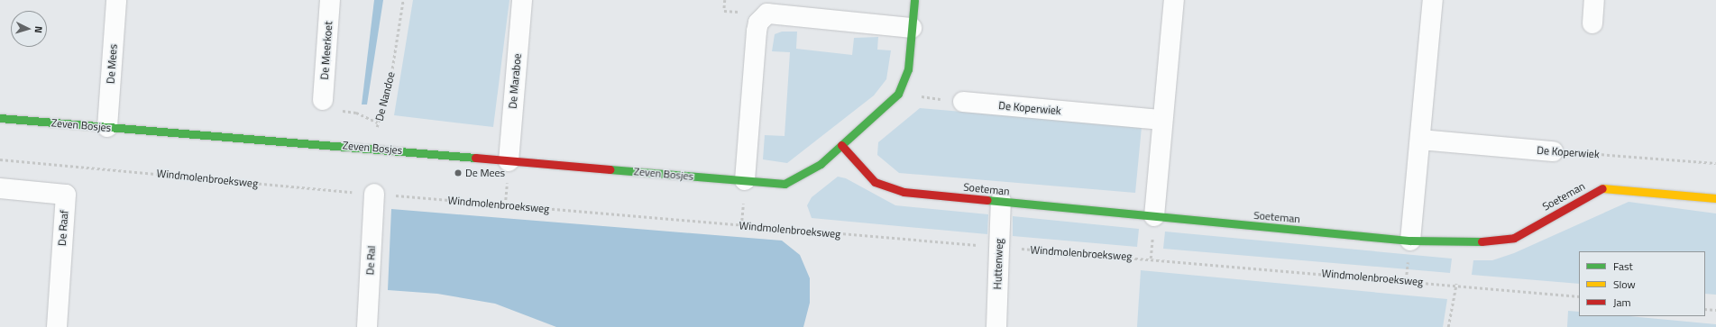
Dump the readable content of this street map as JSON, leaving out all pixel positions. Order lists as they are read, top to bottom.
{
  "streets": {
    "street": [
      "De Meerkoet",
      "De Mees",
      "De Maraboe",
      "De Koperwiek",
      "Zeven Bosjes",
      "Soeteman",
      "De Raaf",
      "De Ral",
      "Huttenweg"
    ],
    "path": ["De Nandoe", "Windmolenbroeksweg"]
  },
  "crossings": [
    ["De Mees", "Zeven Bosjes"],
    ["De Maraboe", "Zeven Bosjes"],
    ["De Nandoe", "Zeven Bosjes"],
    ["Zeven Bosjes", "Soeteman"],
    ["Windmolenbroeksweg", "De Ral"],
    ["Windmolenbroeksweg", "Huttenweg"],
    ["Soeteman", "Huttenweg"]
  ],
  "places": ["De Mees"],
  "legend": ["Fast", "Slow", "Jam"],
  "north": "right"
}
